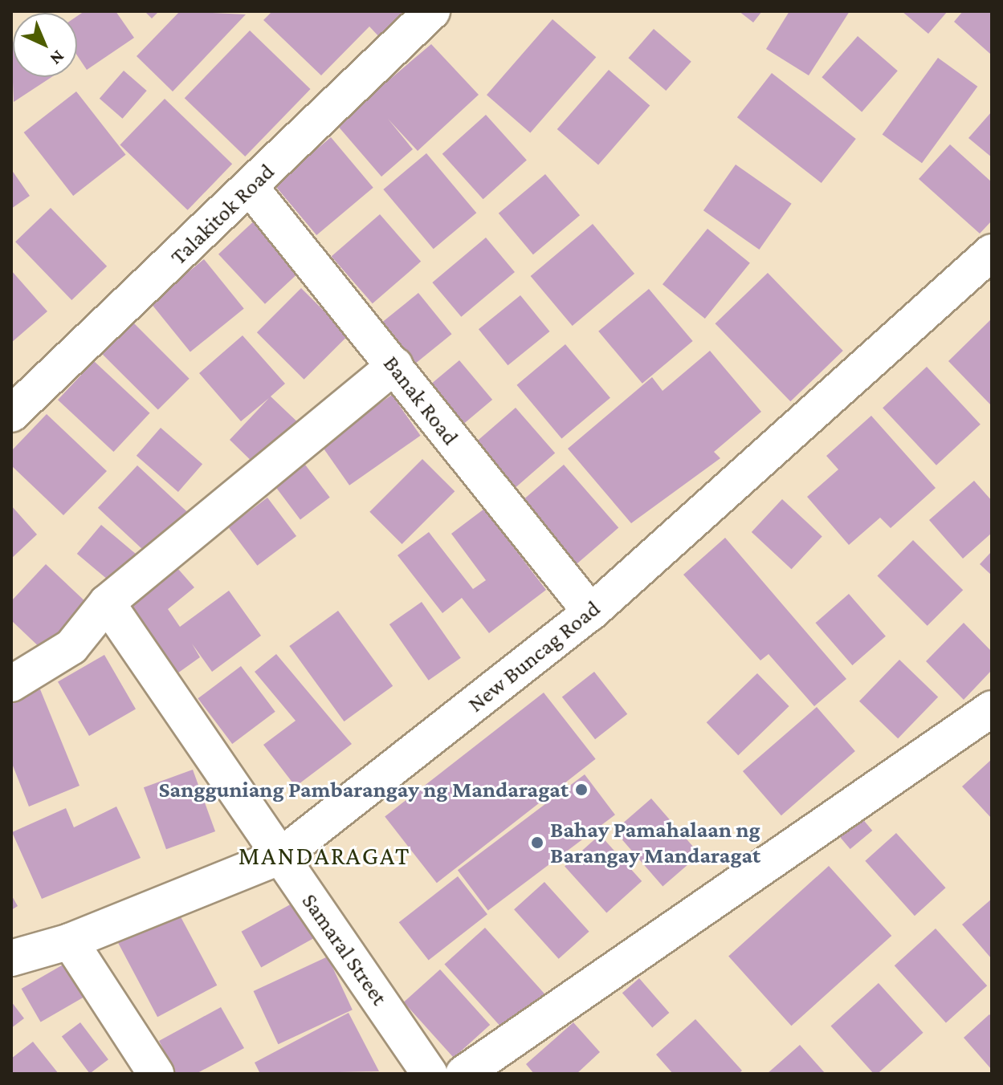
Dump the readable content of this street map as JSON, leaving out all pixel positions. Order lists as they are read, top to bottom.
{
  "streets": {
    "street": [
      "Talakitok Road",
      "Banak Road",
      "New Buncag Road",
      "Samaral Street"
    ]
  },
  "crossings": [
    ["Talakitok Road", "Banak Road"],
    ["Banak Road", "New Buncag Road"],
    ["New Buncag Road", "Samaral Street"]
  ],
  "districts": ["MANDARAGAT"],
  "places": ["Sangguniang Pambarangay ng Mandaragat", "Bahay Pamahalaan ng Barangay Mandaragat"],
  "north": "bottom right"
}
